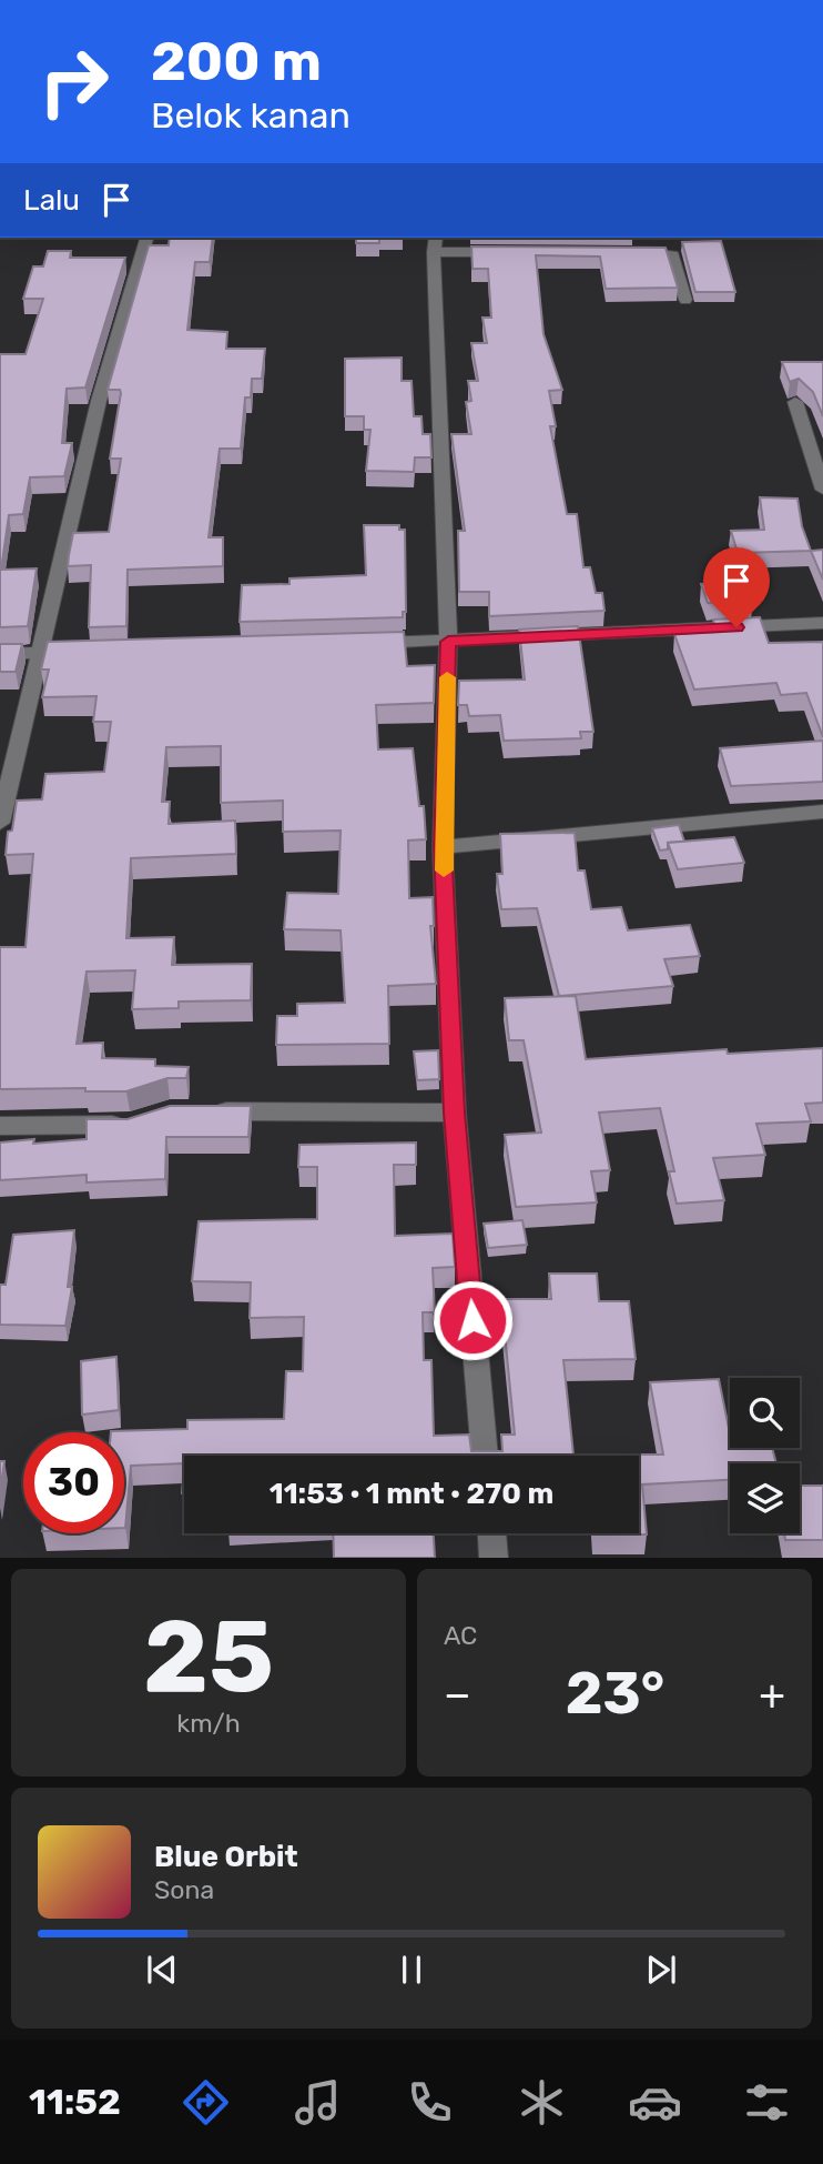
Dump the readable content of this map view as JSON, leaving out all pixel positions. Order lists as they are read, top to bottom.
{
  "page": {
    "turn": ["200 m", "Belok kanan"],
    "then": "Lalu",
    "limit": "30",
    "trip": "11:53 · 1 mnt · 270 m",
    "tile": [
      ["25", "km/h"],
      "AC"
    ],
    "heat": ["−", "23°", "+"],
    "song": ["Blue Orbit", "Sona"],
    "tabs": "11:52"
  }
}
